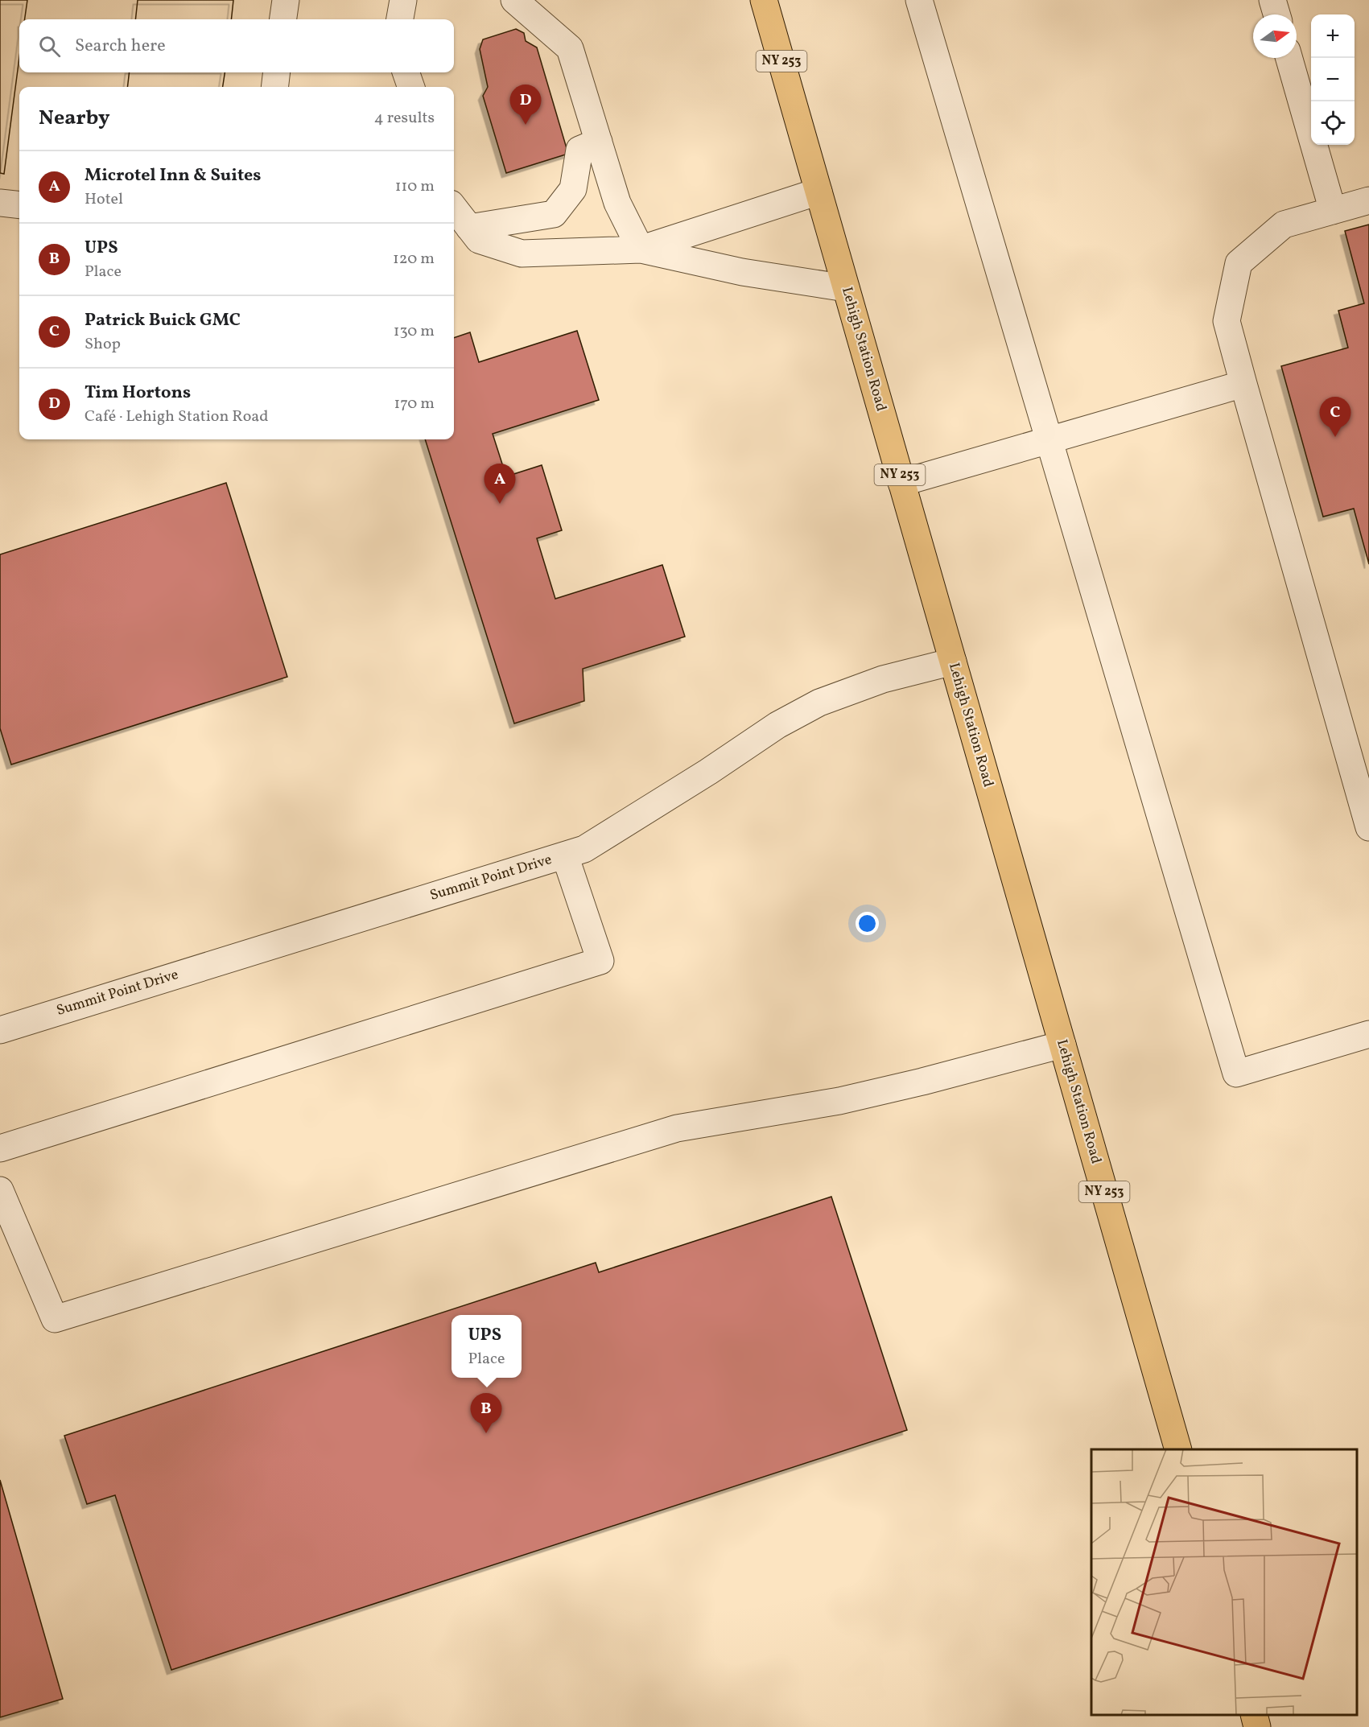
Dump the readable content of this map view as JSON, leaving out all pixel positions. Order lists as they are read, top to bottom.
{
  "streets": {
    "main road": ["NY 253", "Lehigh Station Road"],
    "street": ["Summit Point Drive"]
  },
  "crossings": [
    ["Lehigh Station Road", "Summit Point Drive"]
  ],
  "north": "right",
  "page": {
    "map_buttons": ["+", "−"],
    "search": "Search here",
    "pins": [
      "D",
      "C",
      "A",
      "B"
    ],
    "heading": ["Nearby", "4 results"],
    "list": [
      {
        "mark": "A",
        "name": "Microtel Inn & Suites",
        "note": "Hotel",
        "value": "110 m"
      },
      {
        "mark": "B",
        "name": "UPS",
        "note": "Place",
        "value": "120 m"
      },
      {
        "mark": "C",
        "name": "Patrick Buick GMC",
        "note": "Shop",
        "value": "130 m"
      },
      {
        "mark": "D",
        "name": "Tim Hortons",
        "note": "Café · Lehigh Station Road",
        "value": "170 m"
      }
    ],
    "popup": ["UPS", "Place"]
  }
}
